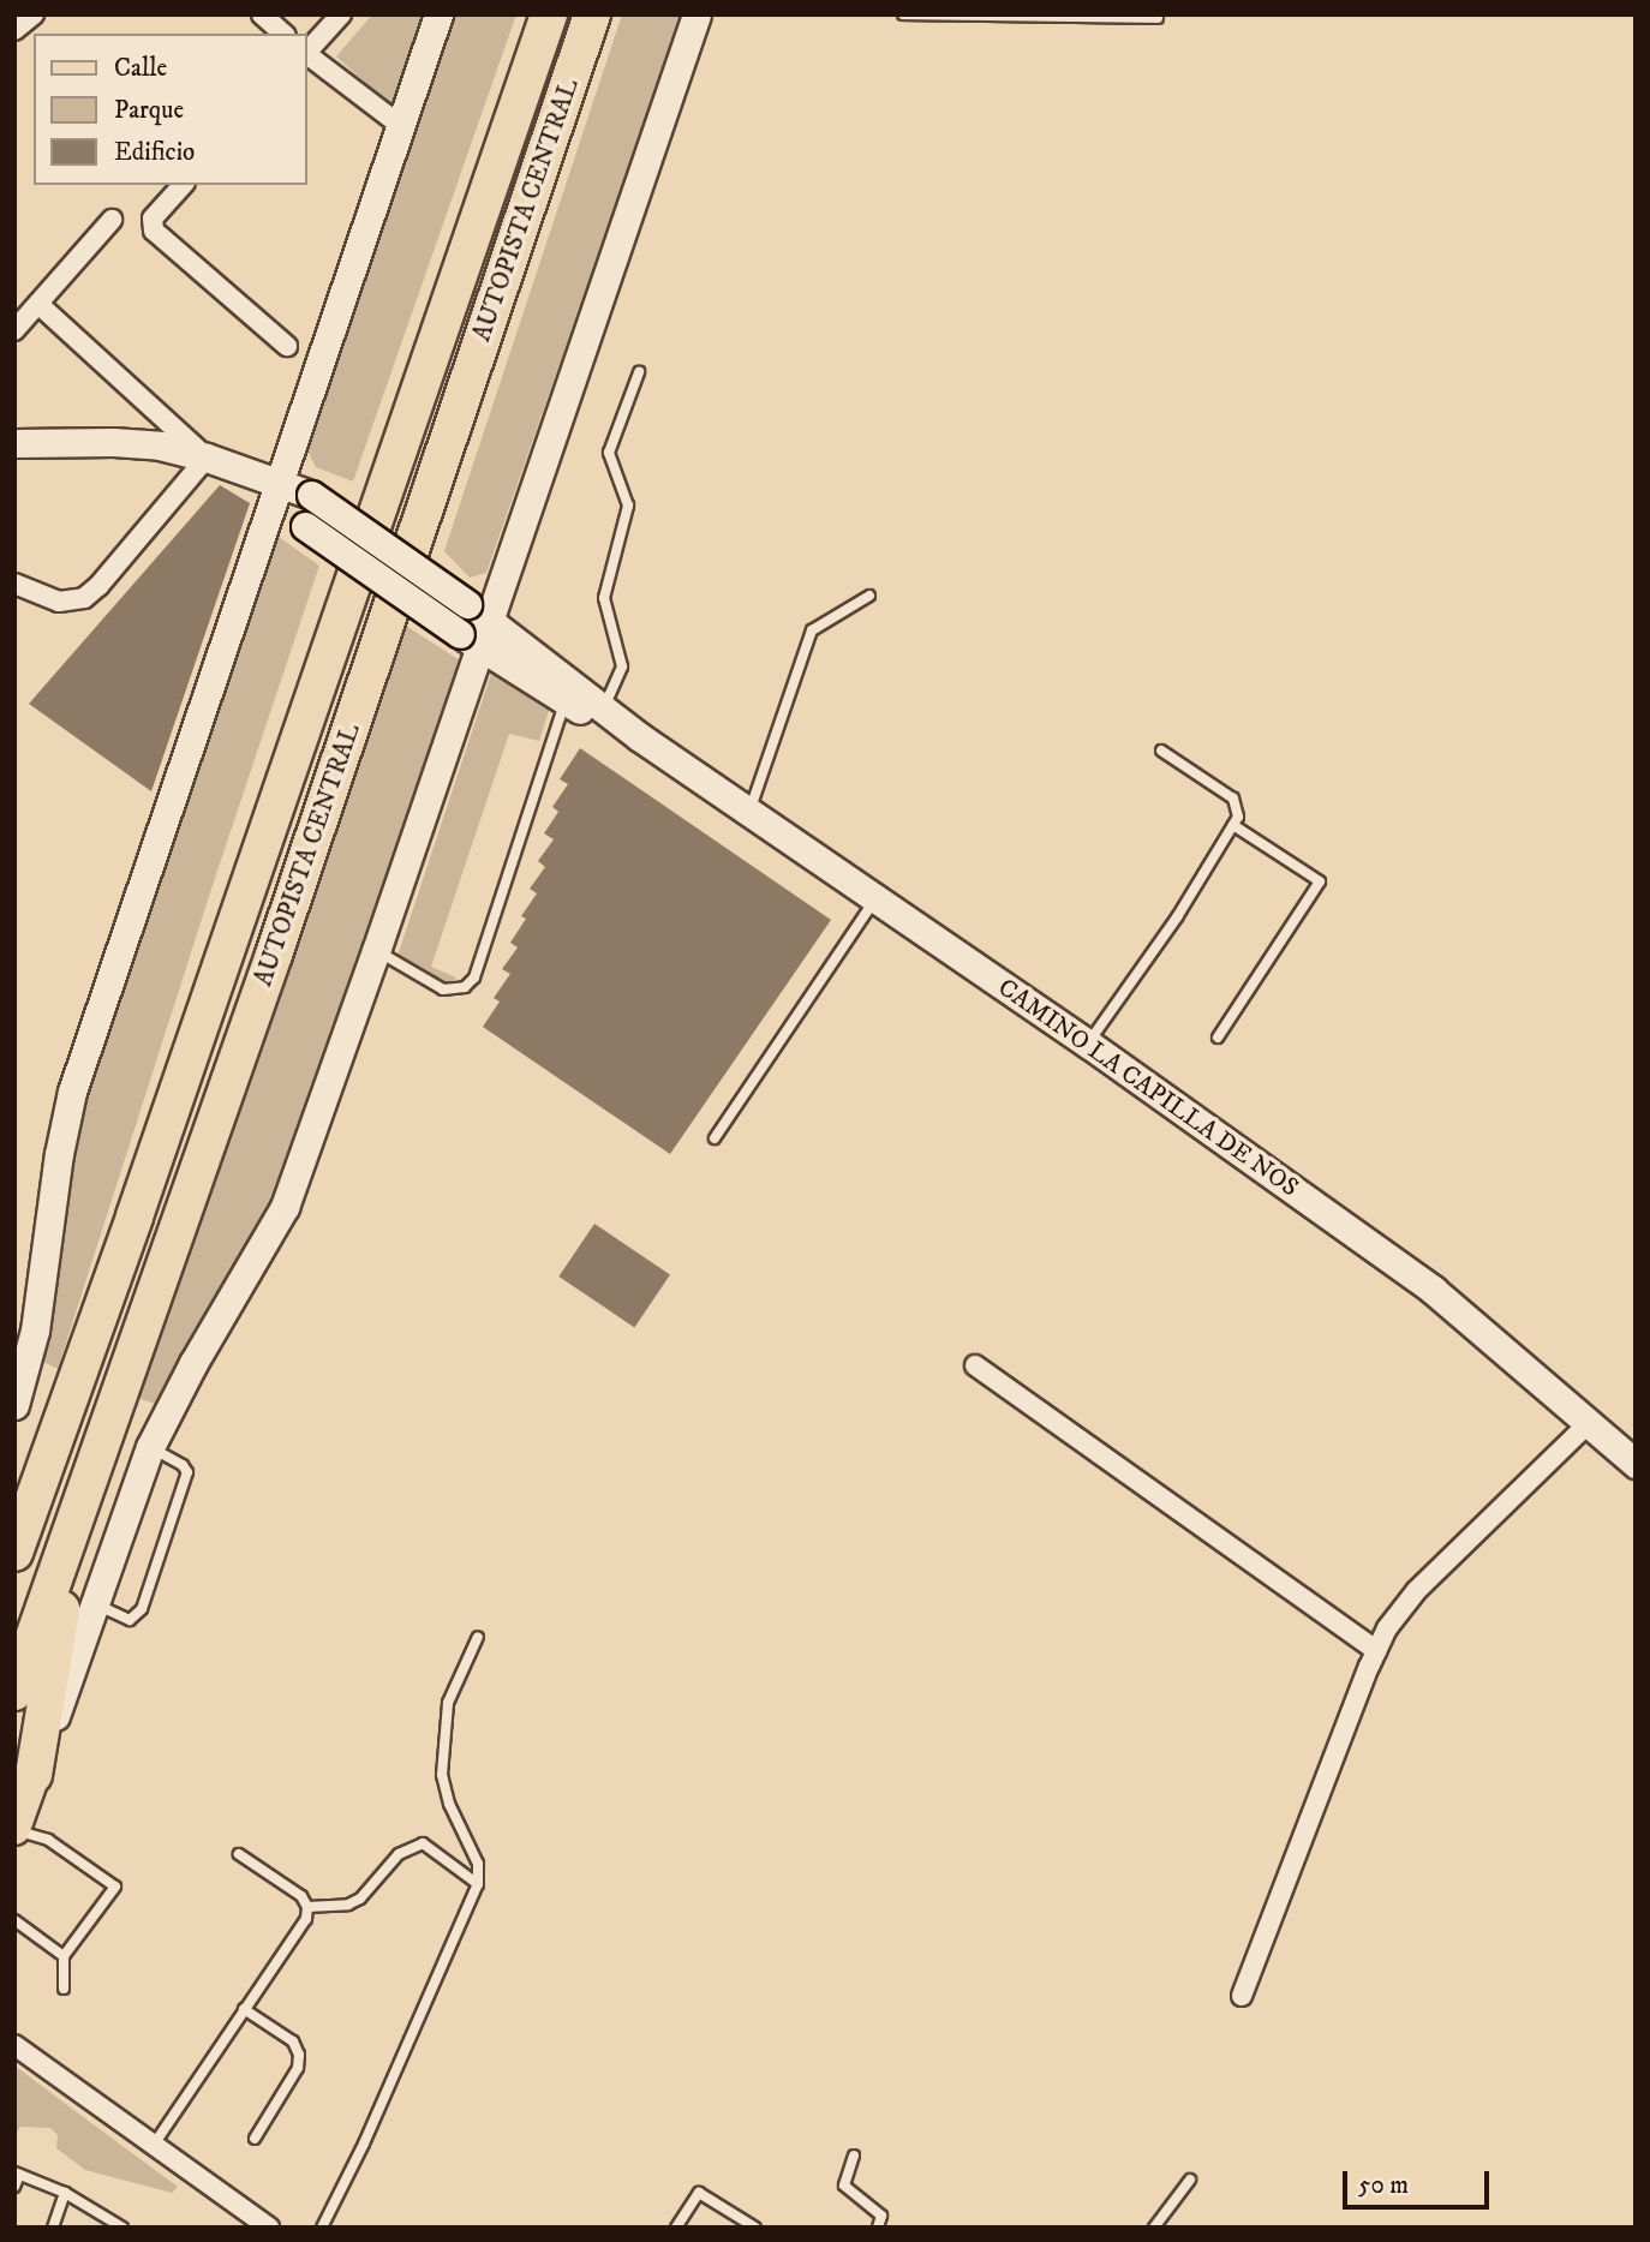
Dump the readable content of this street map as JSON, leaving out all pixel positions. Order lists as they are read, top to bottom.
{
  "streets": {
    "highway": ["AUTOPISTA CENTRAL"],
    "main road": ["CAMINO LA CAPILLA DE NOS"]
  },
  "legend": ["Calle", "Parque", "Edificio"],
  "scale_bar": "50 m"
}
